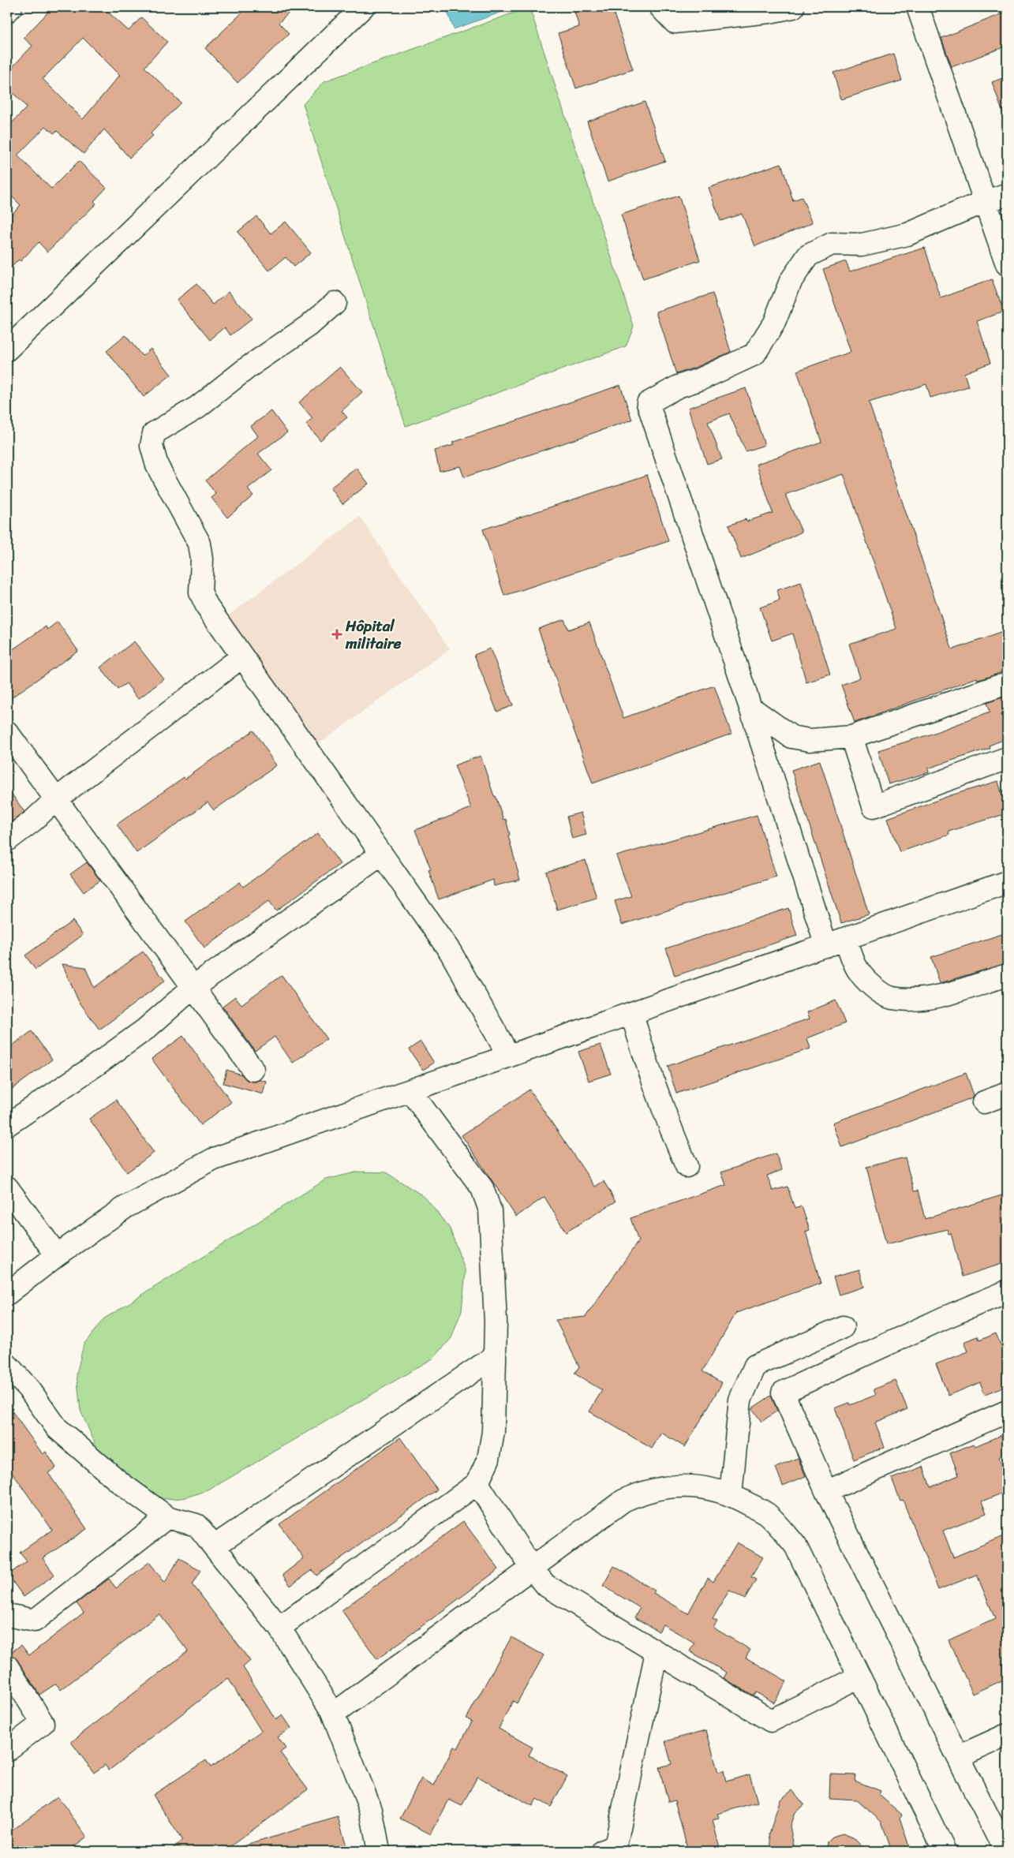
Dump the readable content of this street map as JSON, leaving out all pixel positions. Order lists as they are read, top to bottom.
{
  "places": {
    "health": ["Hôpital militaire"]
  }
}
